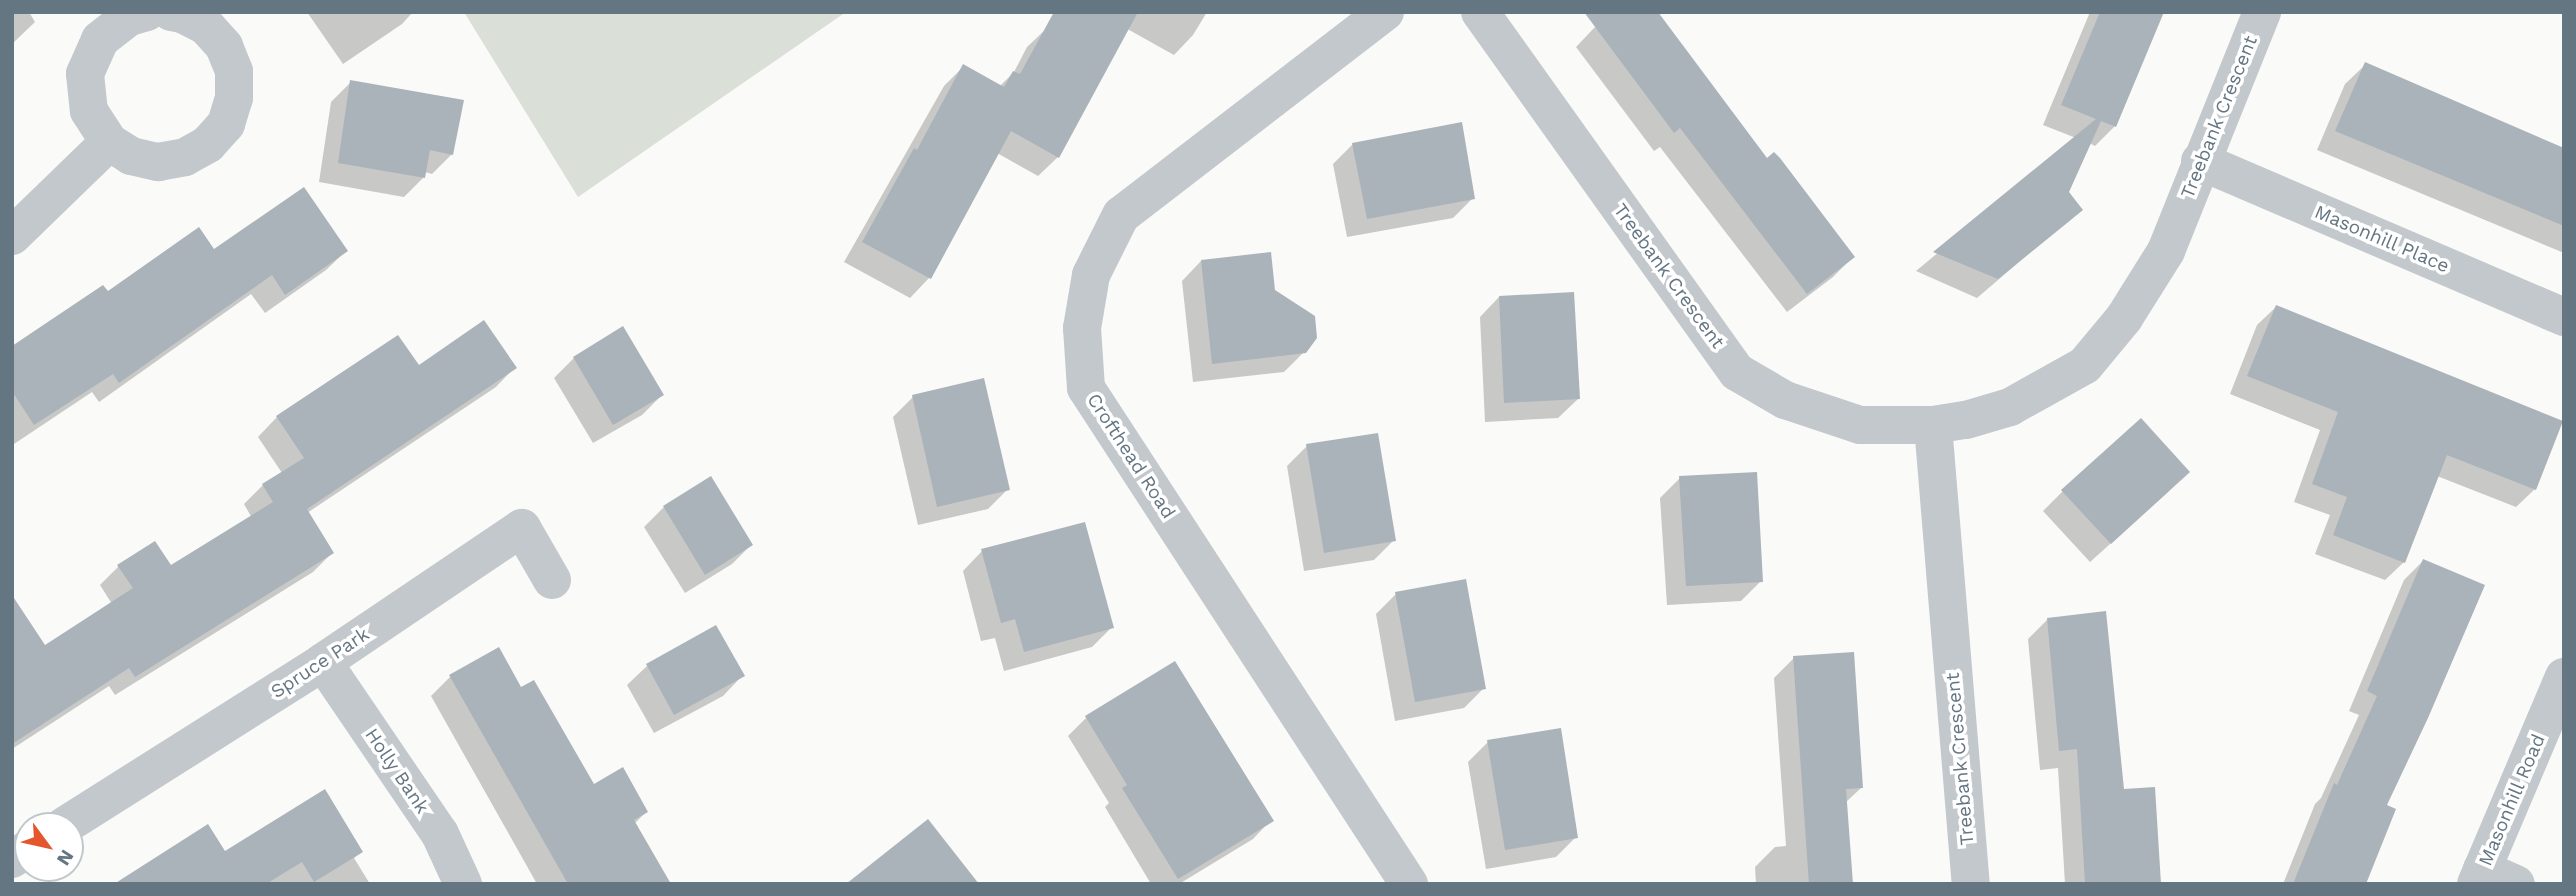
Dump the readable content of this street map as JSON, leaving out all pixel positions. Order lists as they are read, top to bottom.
{
  "streets": {
    "street": [
      "Treebank Crescent",
      "Masonhill Place",
      "Crofthead Road",
      "Spruce Park",
      "Holly Bank",
      "Masonhill Road"
    ]
  },
  "crossings": [
    ["Treebank Crescent", "Masonhill Place"],
    ["Spruce Park", "Holly Bank"]
  ],
  "north": "bottom right"
}
